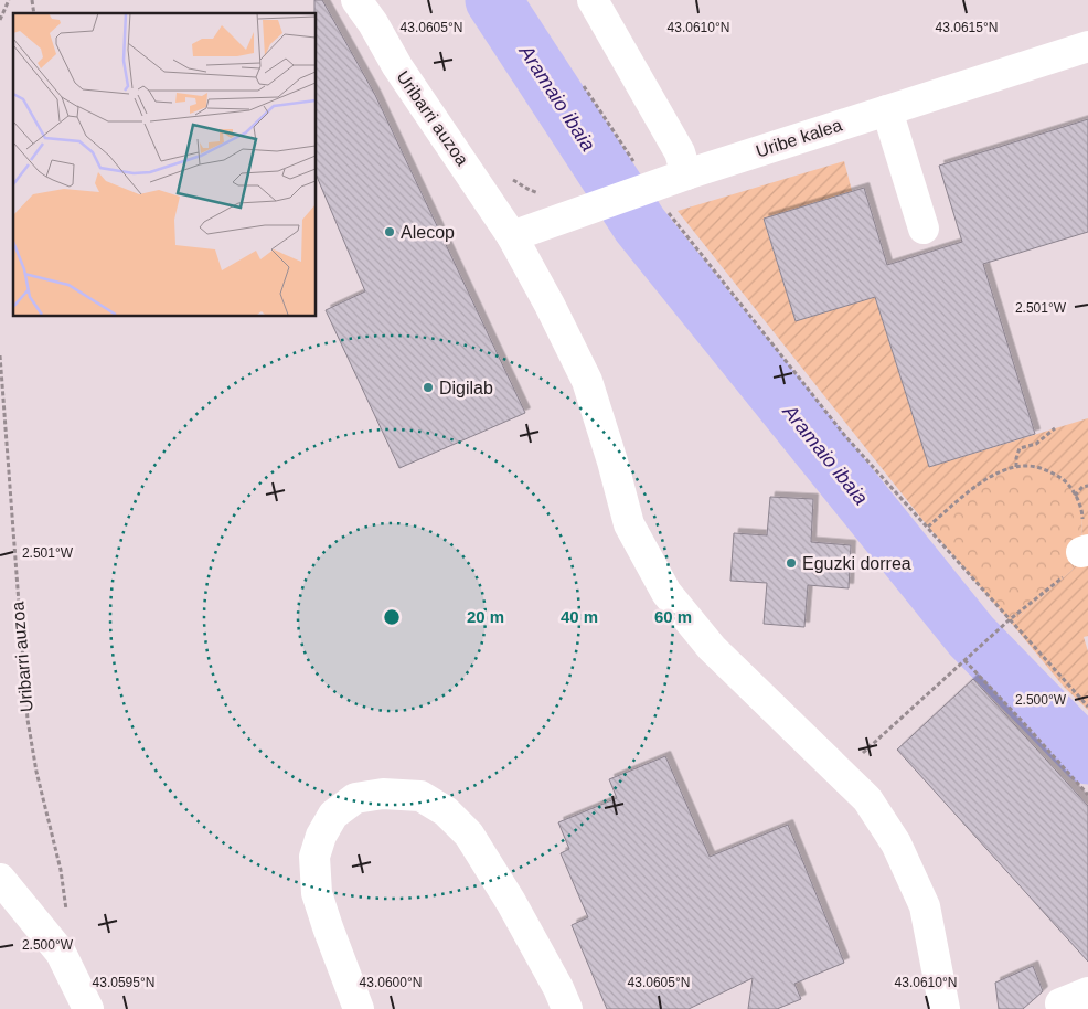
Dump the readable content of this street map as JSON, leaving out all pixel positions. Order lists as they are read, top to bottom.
{
  "streets": {
    "street": ["Uribarri auzoa", "Uribe kalea"]
  },
  "crossings": [
    ["Uribarri auzoa", "Uribe kalea"]
  ],
  "water": ["Aramaio ibaia"],
  "places": ["Alecop", "Digilab", "Eguzki dorrea"],
  "coordinates": [
    "43.0605°N",
    "43.0610°N",
    "43.0615°N",
    "2.501°W",
    "2.500°W",
    "43.0595°N",
    "43.0600°N"
  ],
  "rings": ["20 m", "40 m", "60 m"]
}
